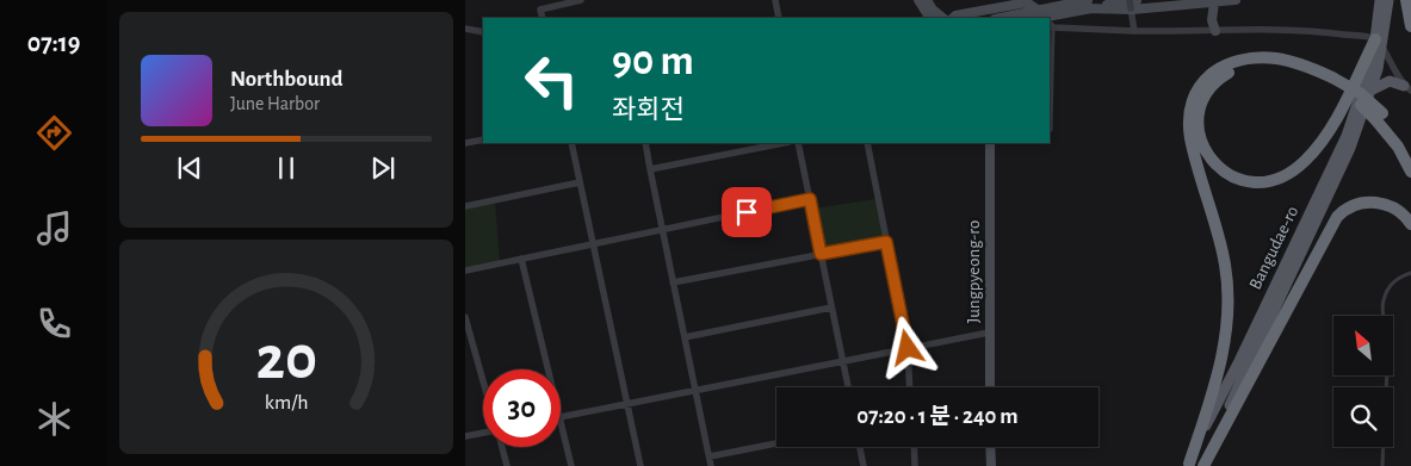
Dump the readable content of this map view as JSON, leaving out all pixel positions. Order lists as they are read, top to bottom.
{
  "streets": {
    "main road": ["Bangudae-ro", "Jungpyeong-ro"]
  },
  "north": "top left",
  "page": {
    "tabs": "07:19",
    "turn": ["90 m", "좌회전"],
    "song": ["Northbound", "June Harbor"],
    "limit": "30",
    "trip": "07:20 · 1 분 · 240 m",
    "gauge": ["20", "km/h"]
  }
}
